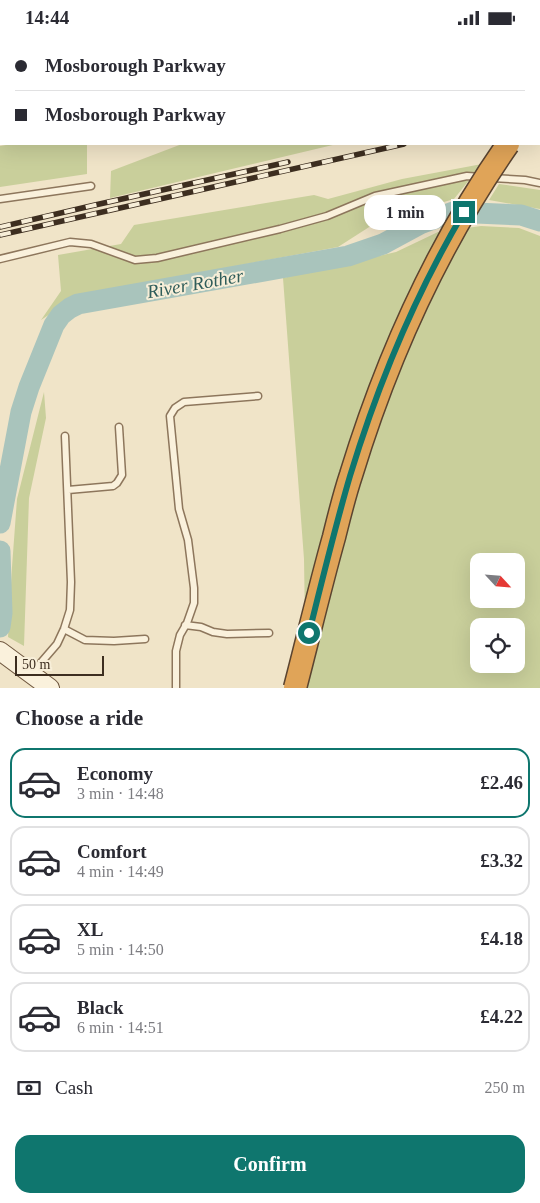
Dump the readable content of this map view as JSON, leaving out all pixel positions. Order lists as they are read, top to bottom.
{
  "water": ["River Rother"],
  "scale_bar": "50 m",
  "north": "bottom right",
  "page": {
    "status": "14:44",
    "banner": ["Mosborough Parkway", "Mosborough Parkway"],
    "bubble": "1 min",
    "scale": "50 m",
    "heading": "Choose a ride",
    "list": [
      {
        "name": "Economy",
        "note": "3 min · 14:48",
        "value": "£2.46"
      },
      {
        "name": "Comfort",
        "note": "4 min · 14:49",
        "value": "£3.32"
      },
      {
        "name": "XL",
        "note": "5 min · 14:50",
        "value": "£4.18"
      },
      {
        "name": "Black",
        "note": "6 min · 14:51",
        "value": "£4.22"
      }
    ],
    "pay": ["Cash", "250 m"],
    "buttons": "Confirm"
  }
}
